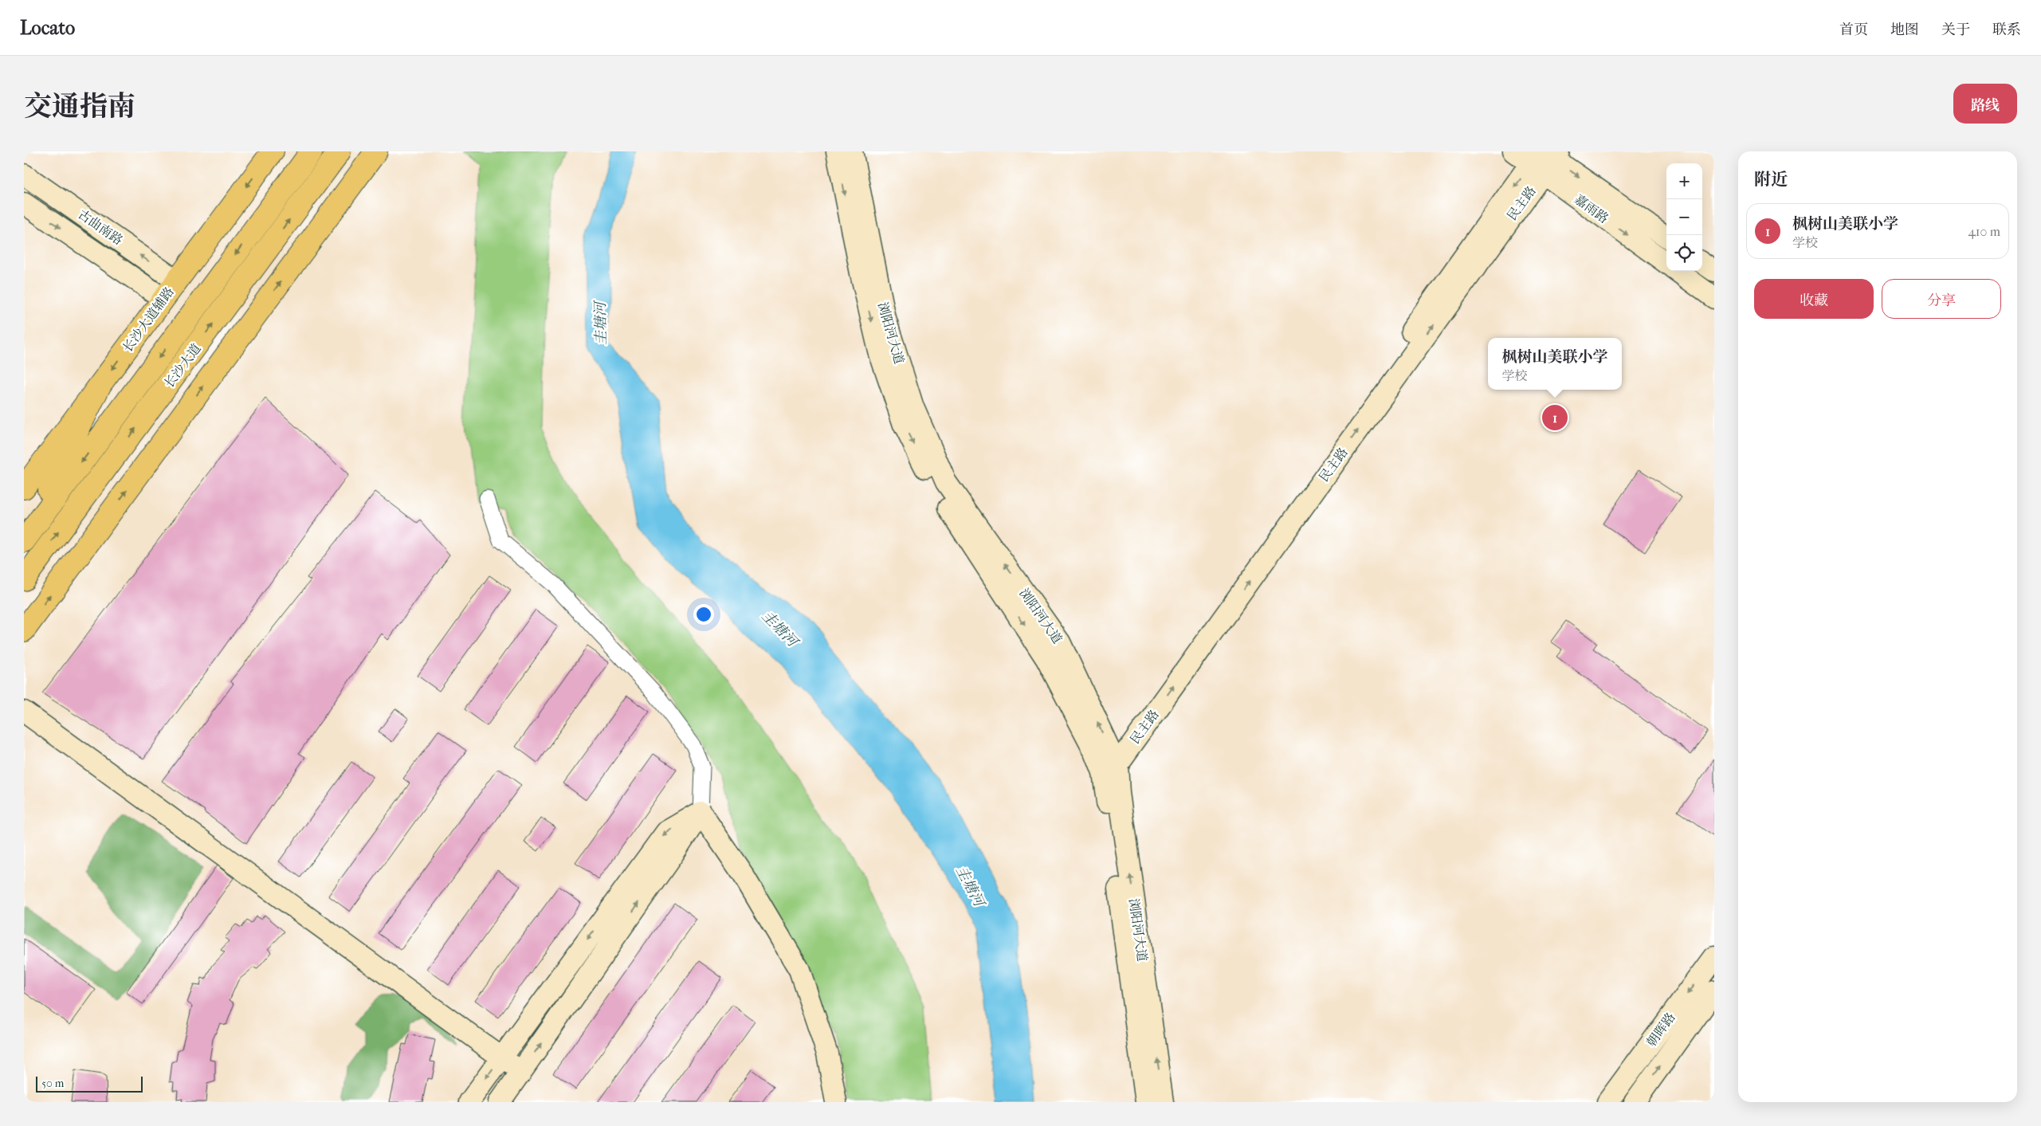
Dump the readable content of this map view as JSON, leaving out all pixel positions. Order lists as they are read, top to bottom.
{
  "streets": {
    "main road": ["长沙大道辅路", "长沙大道"],
    "street": [
      "民主路",
      "嘉雨路",
      "古曲南路",
      "浏阳河大道",
      "朝晖路"
    ]
  },
  "crossings": [
    ["民主路", "嘉雨路"],
    ["民主路", "浏阳河大道"],
    ["古曲南路", "长沙大道辅路"]
  ],
  "one_way": ["嘉雨路"],
  "water": ["圭塘河"],
  "scale_bar": "50 m",
  "page": {
    "header": "Locato",
    "nav": [
      "首页",
      "地图",
      "关于",
      "联系"
    ],
    "title": "交通指南",
    "buttons": [
      "路线",
      ["收藏", "分享"]
    ],
    "heading": "附近",
    "map_buttons": ["+", "−"],
    "list": [
      {
        "mark": "1",
        "name": "枫树山美联小学",
        "note": "学校",
        "value": "410 m"
      }
    ],
    "popup": ["枫树山美联小学", "学校"],
    "pins": "1",
    "scale": "50 m"
  }
}
